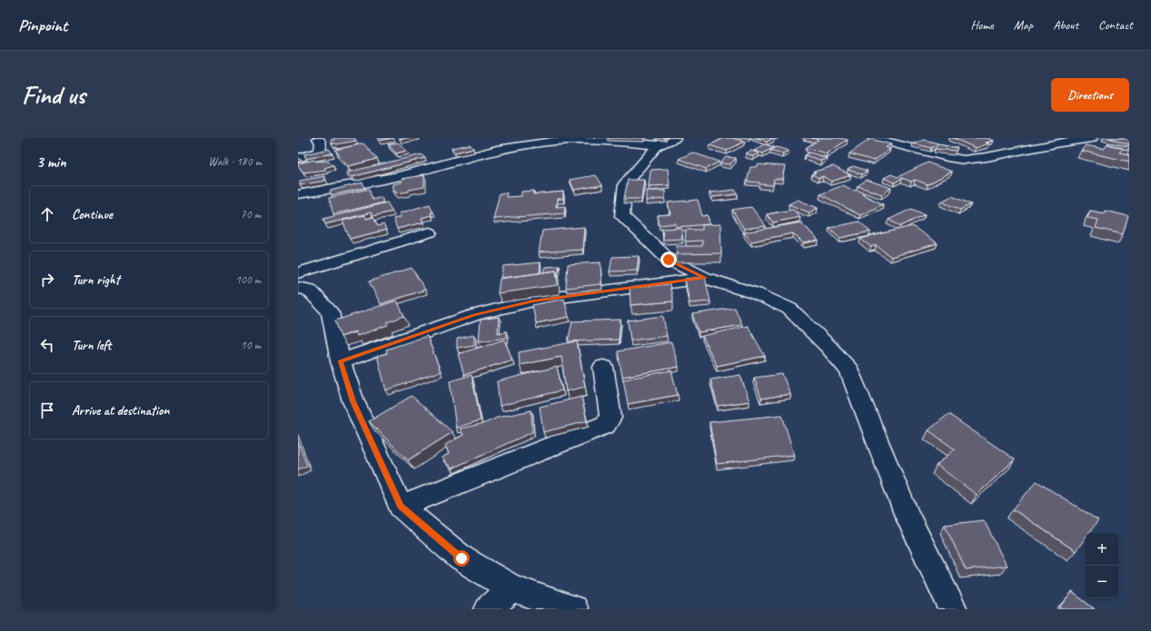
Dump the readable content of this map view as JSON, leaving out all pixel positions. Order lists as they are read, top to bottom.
{
  "page": {
    "header": "Pinpoint",
    "nav": [
      "Home",
      "Map",
      "About",
      "Contact"
    ],
    "buttons": "Directions",
    "title": "Find us",
    "heading": ["3 min", "Walk · 180 m"],
    "list": [
      ["Continue", "70 m"],
      ["Turn right", "100 m"],
      ["Turn left", "10 m"],
      "Arrive at destination"
    ],
    "map_buttons": ["+", "−"]
  }
}
